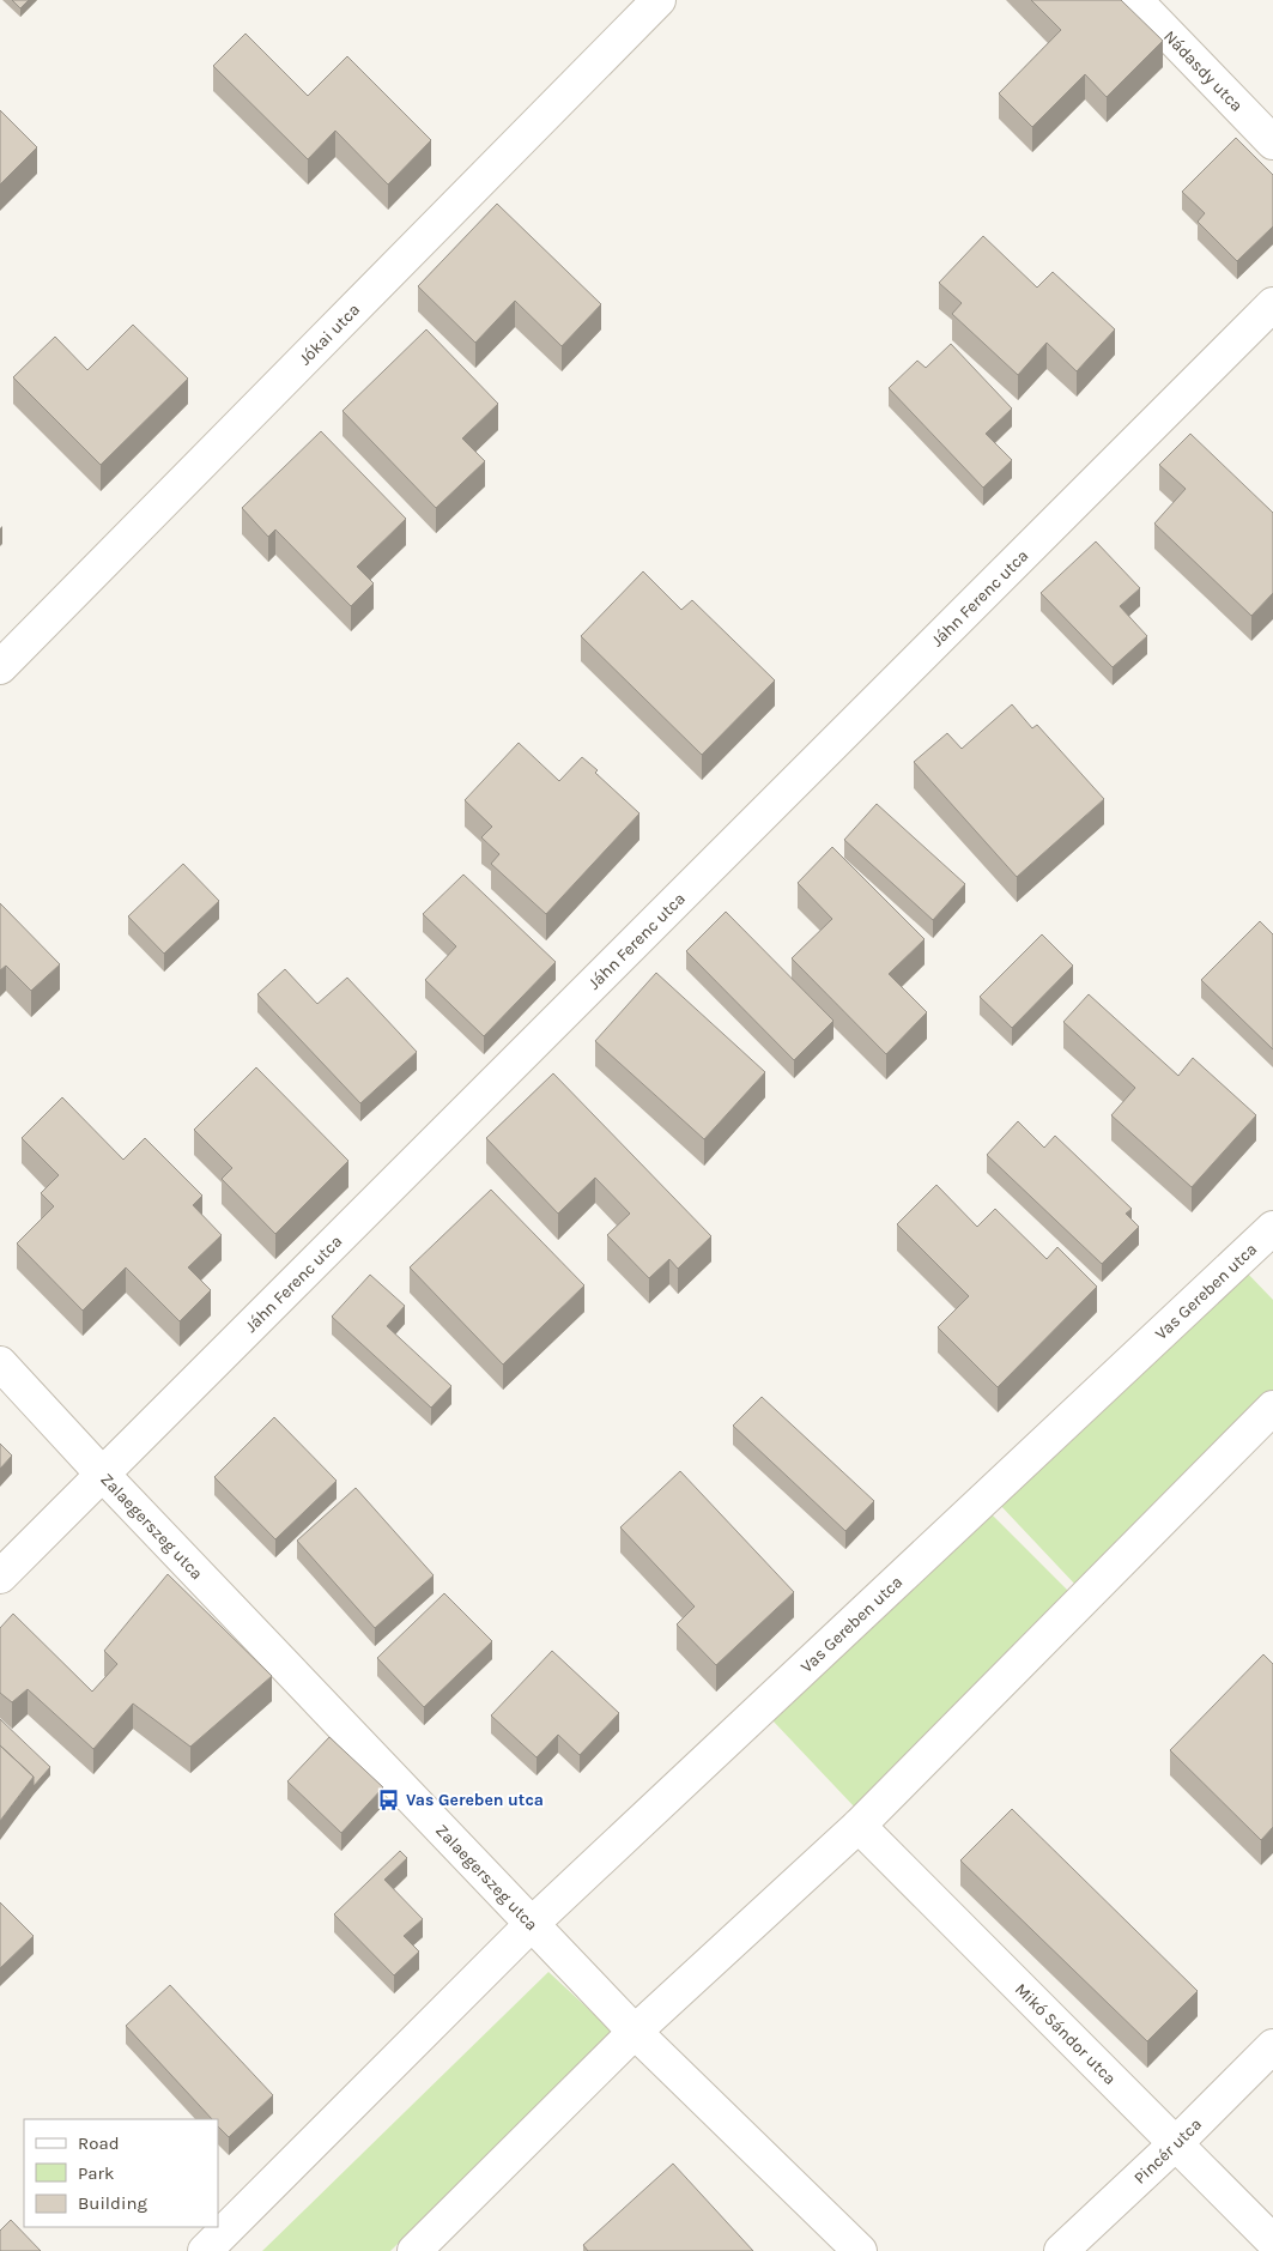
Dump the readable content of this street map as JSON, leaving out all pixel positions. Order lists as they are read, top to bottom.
{
  "streets": {
    "street": [
      "Nádasdy utca",
      "Jókai utca",
      "Jáhn Ferenc utca",
      "Vas Gereben utca",
      "Zalaegerszeg utca",
      "Mikó Sándor utca",
      "Pincér utca"
    ]
  },
  "crossings": [
    ["Jáhn Ferenc utca", "Zalaegerszeg utca"],
    ["Vas Gereben utca", "Zalaegerszeg utca"],
    ["Mikó Sándor utca", "Pincér utca"]
  ],
  "places": {
    "bus stop": ["Vas Gereben utca"]
  },
  "legend": ["Road", "Park", "Building"]
}
